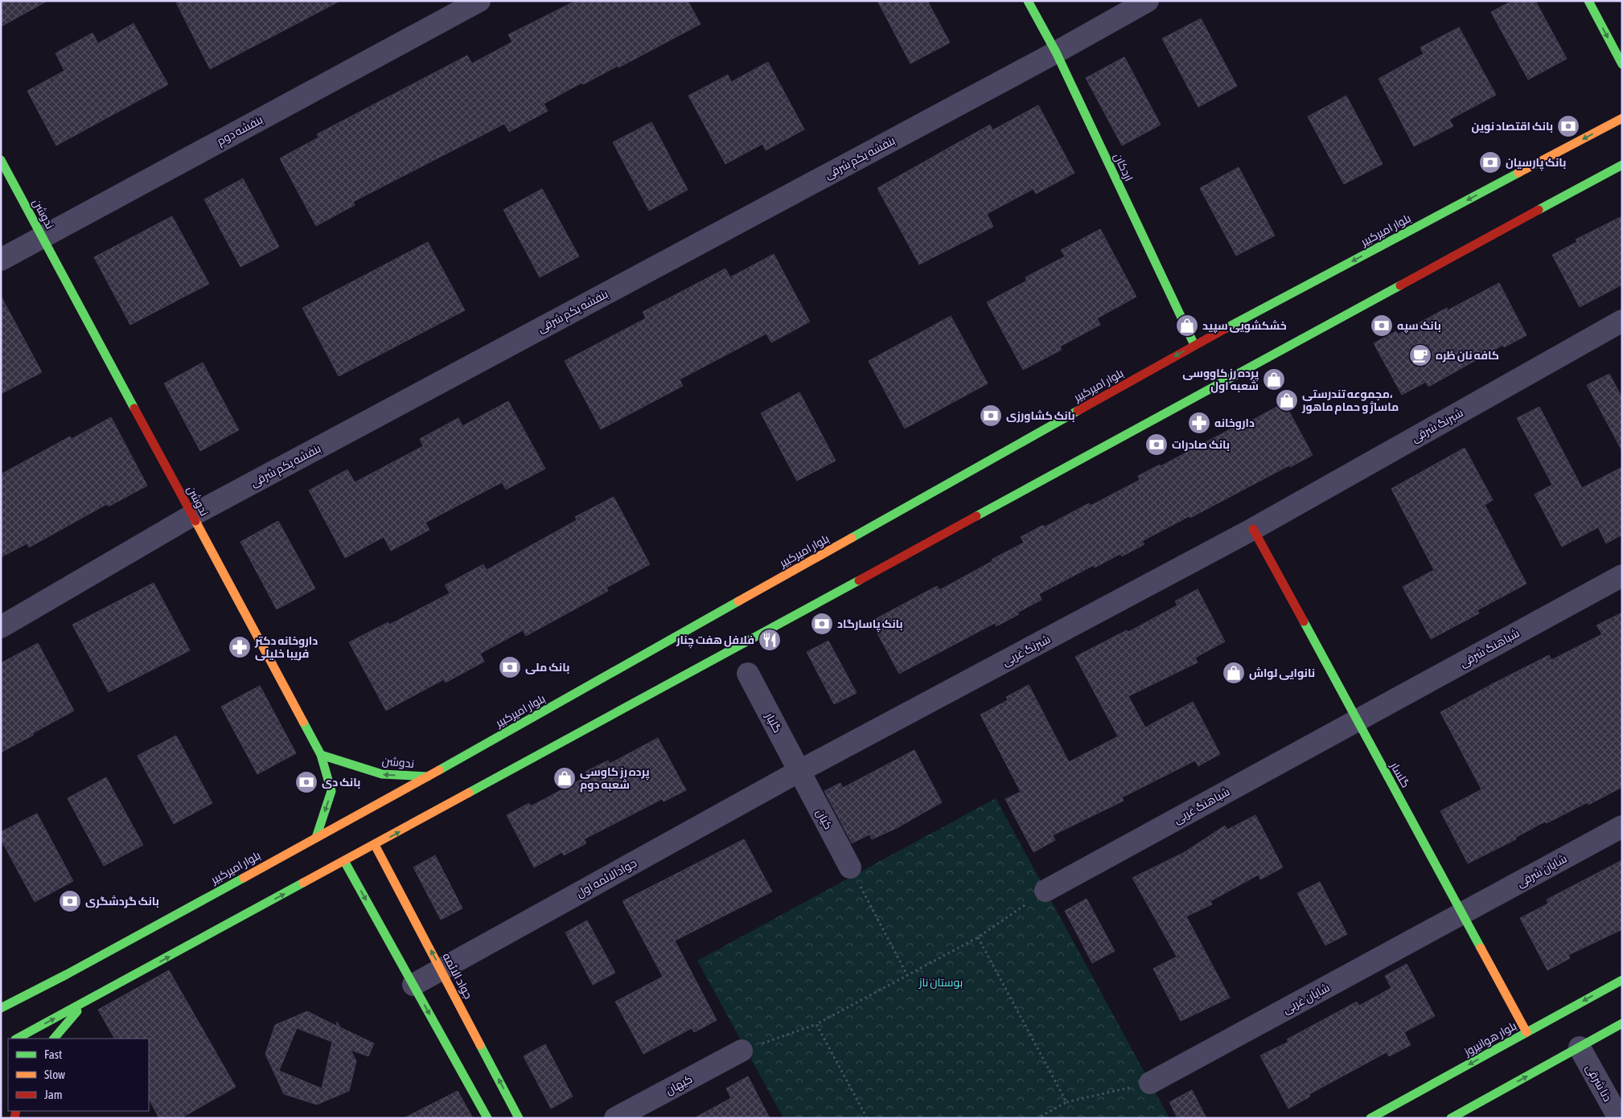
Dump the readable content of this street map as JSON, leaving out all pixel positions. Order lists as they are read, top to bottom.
{
  "streets": {
    "main road": [
      "اردکان",
      "ندوشن",
      "بلوار امیرکبیر",
      "گلسار",
      "جواد الائمه",
      "بلوار هوانیروز"
    ],
    "street": [
      "بنفشه دوم",
      "بنفشه یکم شرقی",
      "شبرنگ شرقی",
      "شباهنگ شرقی",
      "شبرنگ غربی",
      "گلیار",
      "شباهنگ غربی",
      "کیان",
      "شایان شرقی",
      "جوادالائمه اول",
      "شایان غربی",
      "دنا شرقی",
      "کیهان"
    ]
  },
  "crossings": [
    ["بنفشه دوم", "ندوشن"],
    ["بنفشه یکم شرقی", "اردکان"],
    ["بنفشه یکم شرقی", "ندوشن"],
    ["اردکان", "بلوار امیرکبیر"],
    ["ندوشن", "بلوار امیرکبیر"],
    ["شبرنگ شرقی", "شبرنگ غربی"],
    ["شبرنگ شرقی", "گلسار"],
    ["شباهنگ شرقی", "گلسار"],
    ["شباهنگ شرقی", "شباهنگ غربی"],
    ["شبرنگ غربی", "گلیار"],
    ["شبرنگ غربی", "گلسار"],
    ["شبرنگ غربی", "کیان"],
    ["شبرنگ غربی", "جوادالائمه اول"],
    ["گلیار", "کیان"],
    ["گلیار", "جوادالائمه اول"],
    ["گلسار", "شباهنگ غربی"],
    ["گلسار", "شایان شرقی"],
    ["گلسار", "شایان غربی"],
    ["گلسار", "بلوار هوانیروز"],
    ["کیان", "جوادالائمه اول"],
    ["شایان شرقی", "شایان غربی"],
    ["جوادالائمه اول", "جواد الائمه"]
  ],
  "parks": ["بوستان ناز"],
  "places": {
    "bank": [
      "بانک اقتصاد نوین",
      "بانک پارسیان",
      "بانک سپه",
      "بانک کشاورزی",
      "بانک صادرات",
      "بانک پاسارگاد",
      "بانک ملی",
      "بانک دی",
      "بانک گردشگری"
    ],
    "shop": [
      "خشکشویی سپید",
      "پرده رز کاووسی شعبه اول",
      "مجموعه تندرستی، ماساژ و حمام ماهور",
      "نانوایی لواش",
      "پرده رز کاوسی شعبه دوم"
    ],
    "cafe": ["کافه نان طُره"],
    "pharmacy": ["داروخانه", "داروخانه دکتر فریبا خلیلی"],
    "restaurant": ["فلافل هفت چنار"]
  },
  "legend": ["Fast", "Slow", "Jam"]
}
